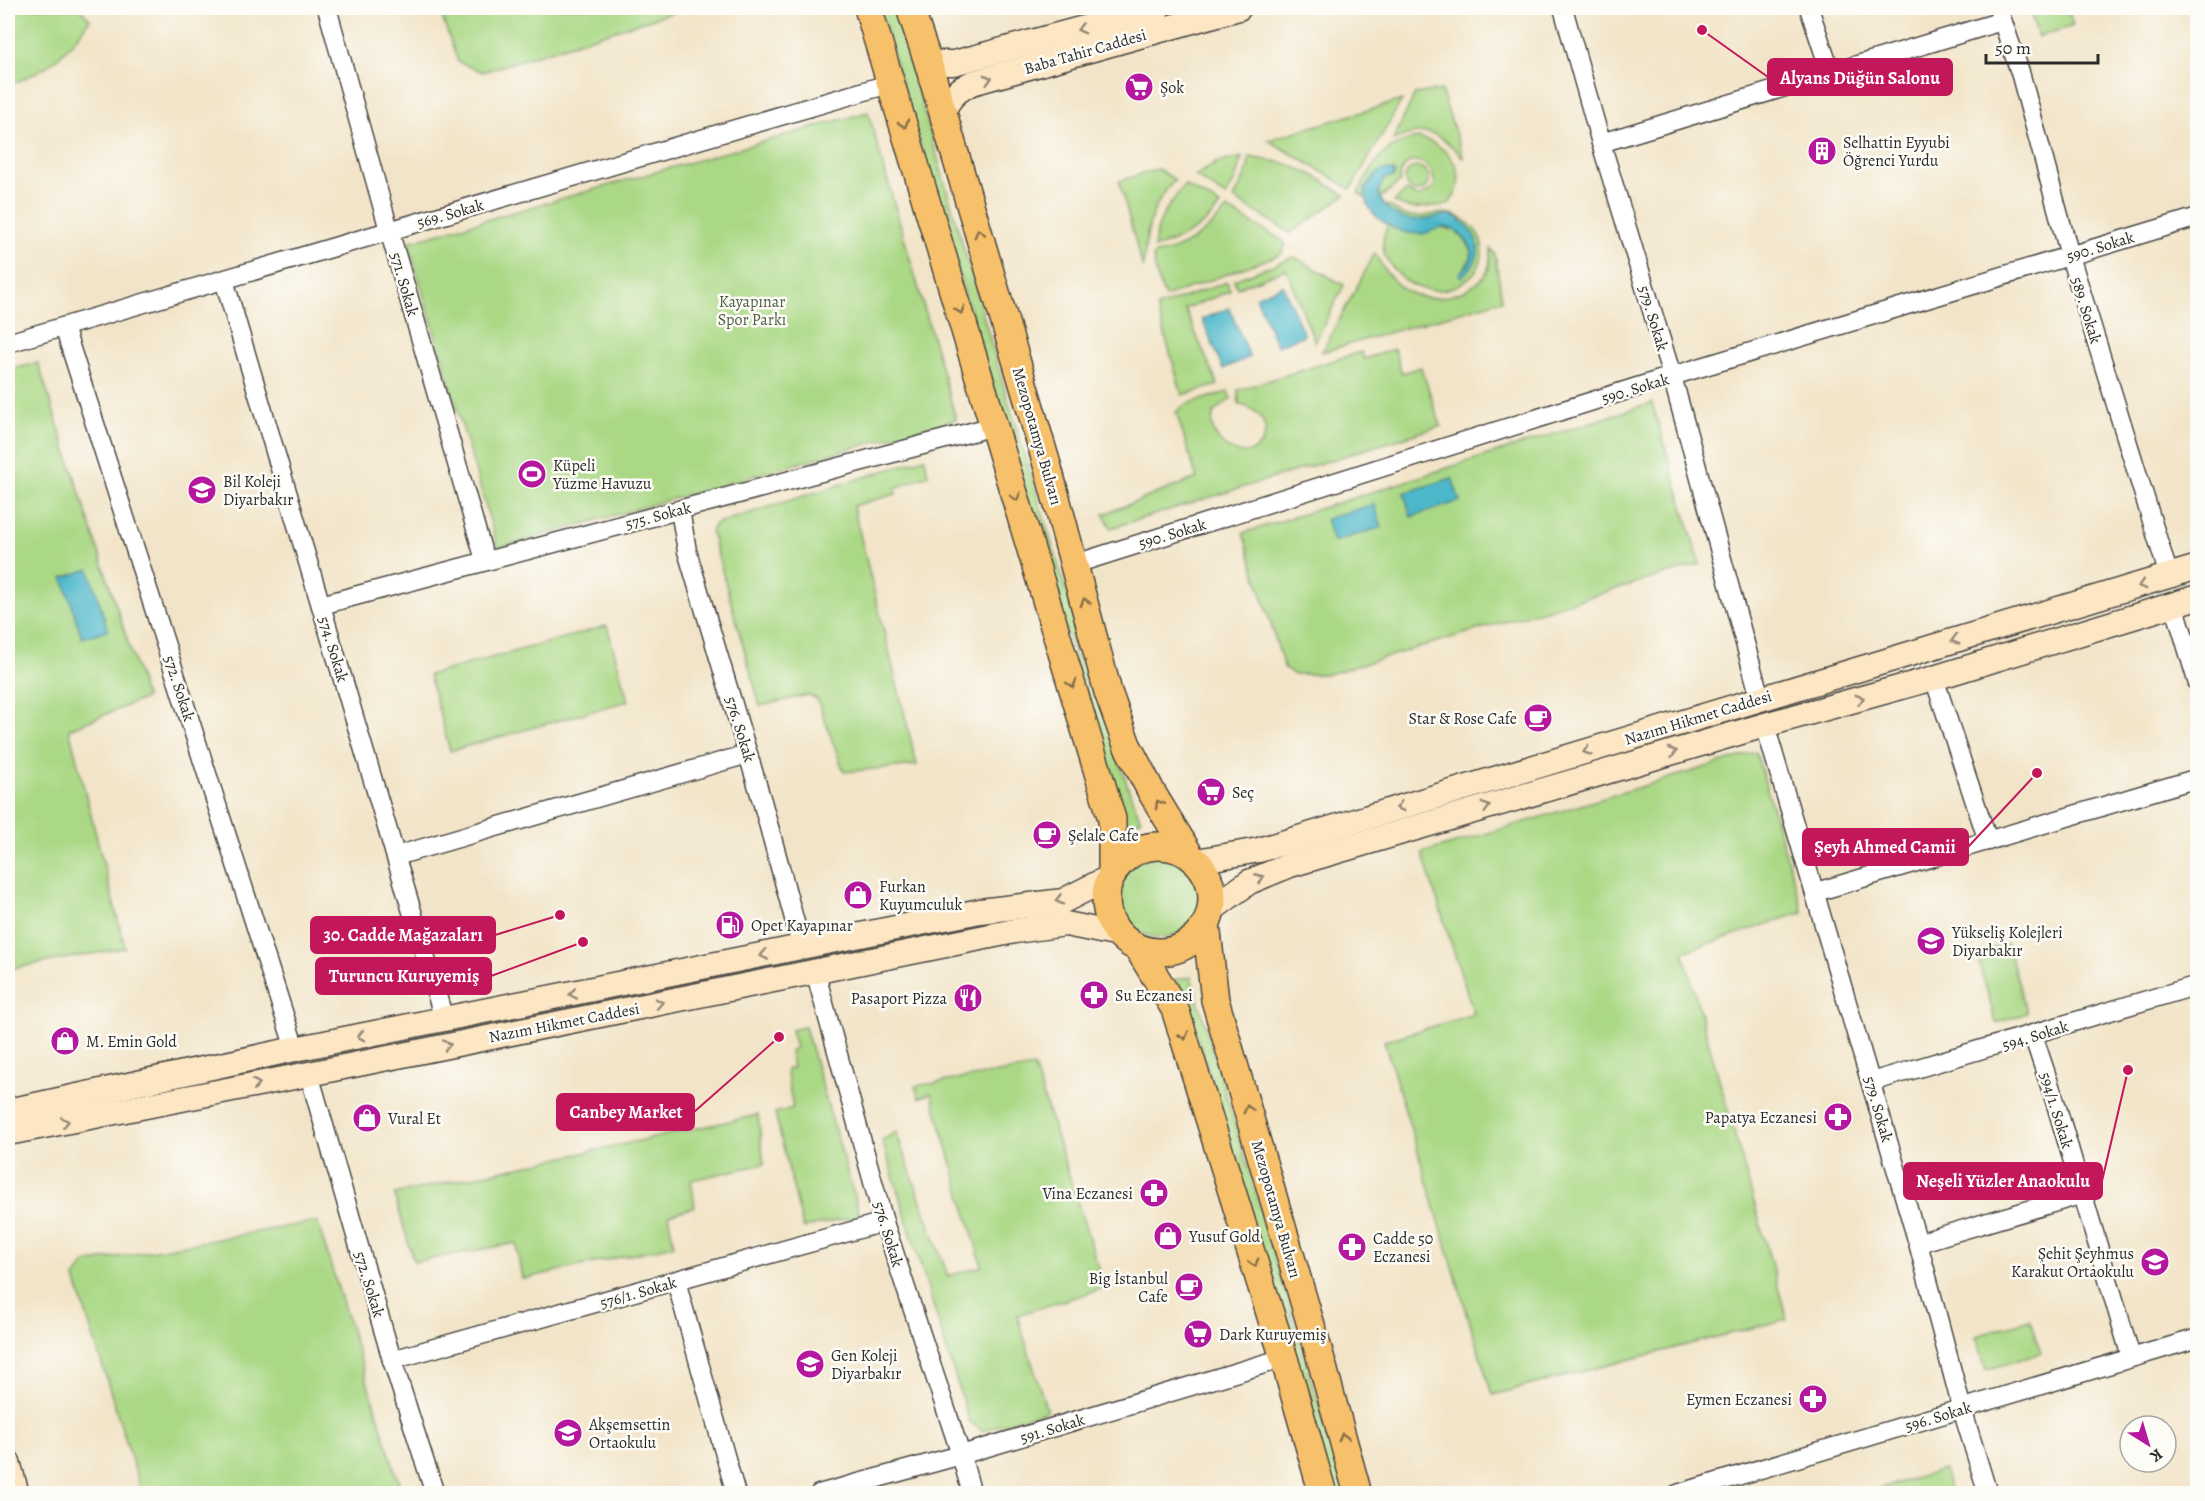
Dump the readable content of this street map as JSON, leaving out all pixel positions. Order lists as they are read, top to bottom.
{
  "streets": {
    "main road": ["Baba Tahir Caddesi", "Mezopotamya Bulvarı", "Nazım Hikmet Caddesi"],
    "street": [
      "569. Sokak",
      "590. Sokak",
      "571. Sokak",
      "589. Sokak",
      "579. Sokak",
      "575. Sokak",
      "574. Sokak",
      "572. Sokak",
      "576. Sokak",
      "594. Sokak",
      "594/1. Sokak",
      "576/1. Sokak",
      "596. Sokak",
      "591. Sokak"
    ]
  },
  "crossings": [
    ["Baba Tahir Caddesi", "Mezopotamya Bulvarı"],
    ["569. Sokak", "571. Sokak"],
    ["569. Sokak", "574. Sokak"],
    ["569. Sokak", "572. Sokak"],
    ["590. Sokak", "589. Sokak"],
    ["590. Sokak", "579. Sokak"],
    ["590. Sokak", "Mezopotamya Bulvarı"],
    ["571. Sokak", "575. Sokak"],
    ["589. Sokak", "Nazım Hikmet Caddesi"],
    ["579. Sokak", "Nazım Hikmet Caddesi"],
    ["579. Sokak", "594. Sokak"],
    ["579. Sokak", "596. Sokak"],
    ["Mezopotamya Bulvarı", "Nazım Hikmet Caddesi"],
    ["575. Sokak", "574. Sokak"],
    ["575. Sokak", "576. Sokak"],
    ["574. Sokak", "Nazım Hikmet Caddesi"],
    ["572. Sokak", "Nazım Hikmet Caddesi"],
    ["572. Sokak", "576/1. Sokak"],
    ["Nazım Hikmet Caddesi", "576. Sokak"],
    ["576. Sokak", "576/1. Sokak"],
    ["576. Sokak", "591. Sokak"],
    ["594. Sokak", "594/1. Sokak"],
    ["594/1. Sokak", "596. Sokak"]
  ],
  "parks": ["Kayapınar Spor Parkı"],
  "places": {
    "other": [
      "Alyans Düğün Salonu",
      "Şeyh Ahmed Camii",
      "30. Cadde Mağazaları",
      "Turuncu Kuruyemiş",
      "Canbey Market",
      "Neşeli Yüzler Anaokulu"
    ],
    "supermarket": ["Şok", "Seç", "Dark Kuruyemiş"],
    "building": ["Selhattin Eyyubi Öğrenci Yurdu"],
    "sports": ["Küpeli Yüzme Havuzu"],
    "school or university": [
      "Bil Koleji Diyarbakır",
      "Yükseliş Kolejleri Diyarbakır",
      "Şehit Şeyhmus Karakut Ortaokulu",
      "Gen Koleji Diyarbakır",
      "Akşemsettin Ortaokulu"
    ],
    "cafe": ["Star & Rose Cafe", "Şelale Cafe", "Big İstanbul Cafe"],
    "shop": [
      "Furkan Kuyumculuk",
      "M. Emin Gold",
      "Vural Et",
      "Yusuf Gold"
    ],
    "fuel station": ["Opet Kayapınar"],
    "pharmacy": [
      "Su Eczanesi",
      "Papatya Eczanesi",
      "Vina Eczanesi",
      "Cadde 50 Eczanesi",
      "Eymen Eczanesi"
    ],
    "restaurant": ["Pasaport Pizza"]
  },
  "scale_bar": "50 m",
  "north": "bottom right"
}
